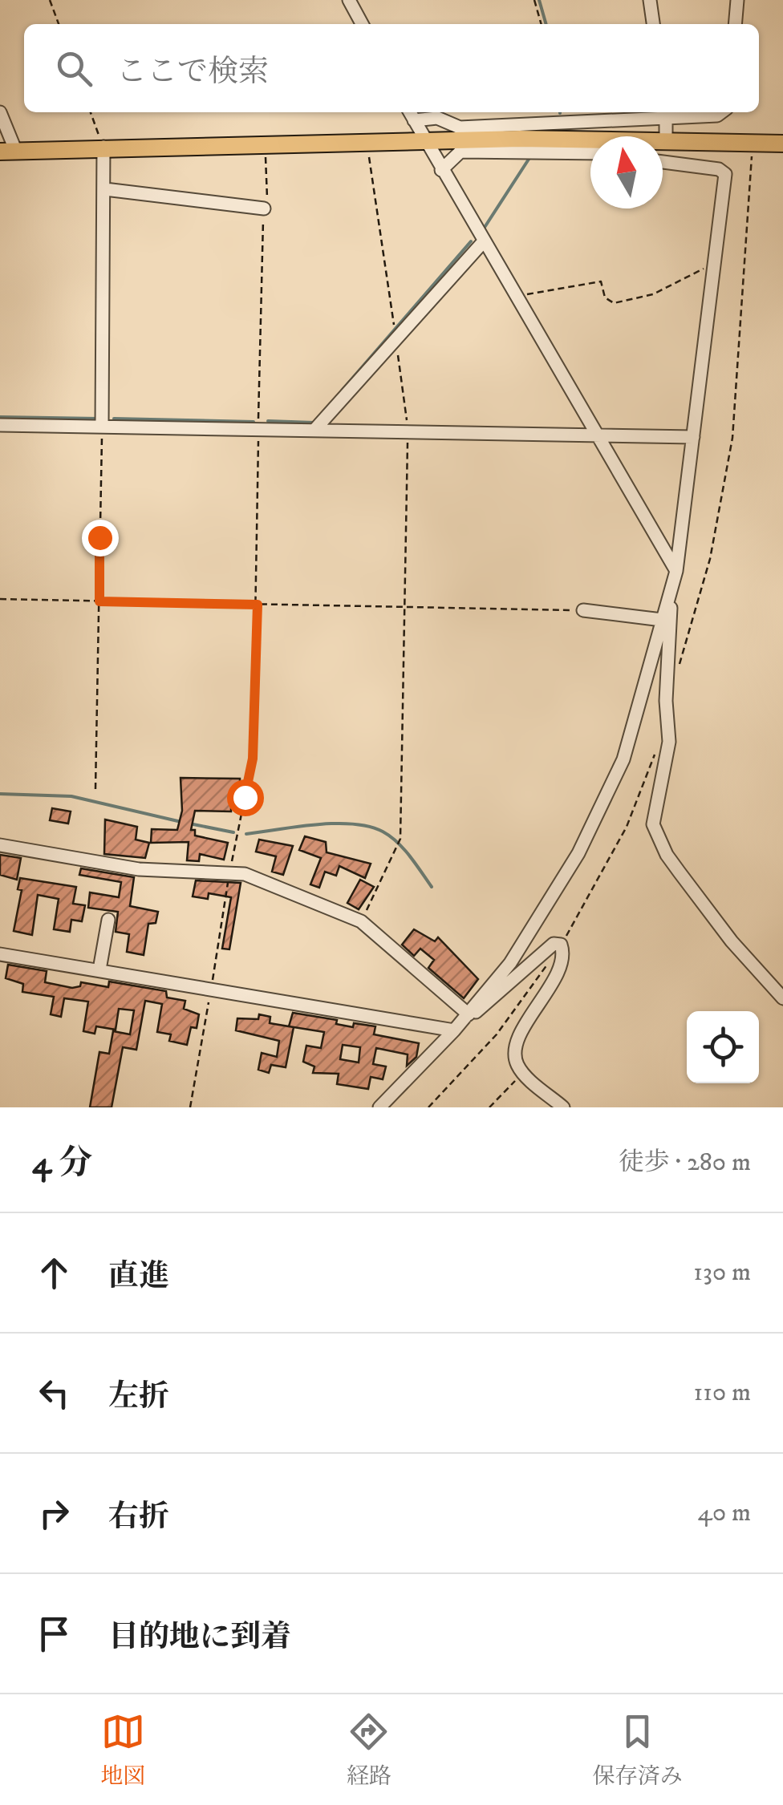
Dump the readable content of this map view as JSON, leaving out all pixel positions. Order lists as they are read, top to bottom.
{
  "north": "top",
  "page": {
    "search": "ここで検索",
    "heading": ["4 分", "徒歩 · 280 m"],
    "list": [
      ["直進", "130 m"],
      ["左折", "110 m"],
      ["右折", "40 m"],
      "目的地に到着"
    ],
    "nav": ["地図", "経路", "保存済み"]
  }
}
